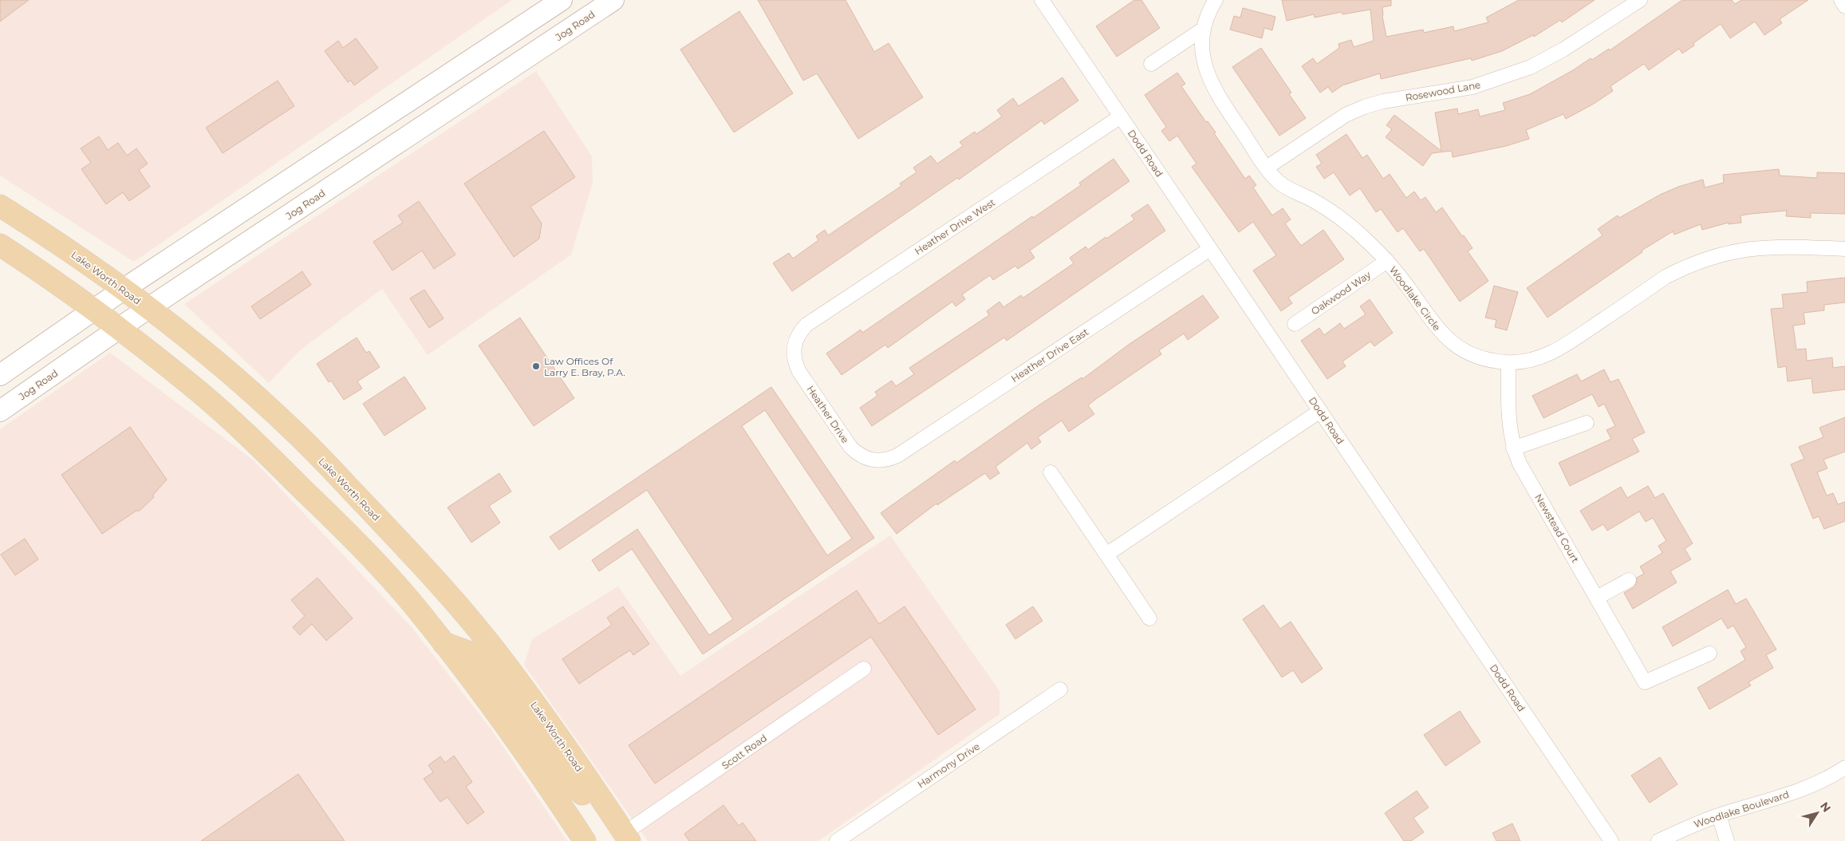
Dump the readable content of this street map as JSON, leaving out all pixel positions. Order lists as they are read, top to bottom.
{
  "streets": {
    "main road": ["Jog Road", "Lake Worth Road"],
    "street": [
      "Rosewood Lane",
      "Dodd Road",
      "Heather Drive West",
      "Oakwood Way",
      "Woodlake Circle",
      "Heather Drive East",
      "Heather Drive",
      "Newstead Court",
      "Scott Road",
      "Harmony Drive",
      "Woodlake Boulevard"
    ]
  },
  "crossings": [
    ["Jog Road", "Lake Worth Road"],
    ["Rosewood Lane", "Woodlake Circle"],
    ["Dodd Road", "Heather Drive West"],
    ["Dodd Road", "Heather Drive East"],
    ["Heather Drive West", "Heather Drive"],
    ["Lake Worth Road", "Scott Road"],
    ["Oakwood Way", "Woodlake Circle"],
    ["Woodlake Circle", "Newstead Court"],
    ["Heather Drive East", "Heather Drive"]
  ],
  "places": ["Law Offices Of Larry E. Bray, P.A."],
  "north": "top right"
}
